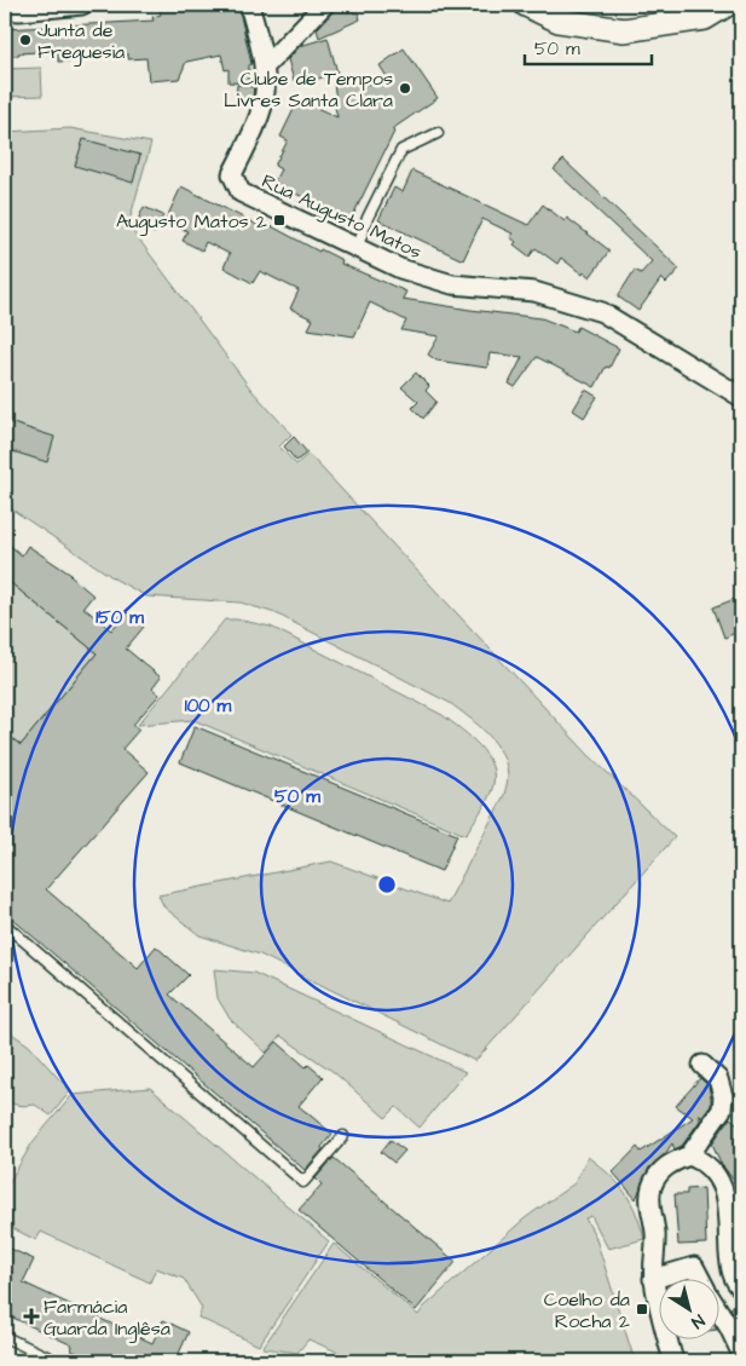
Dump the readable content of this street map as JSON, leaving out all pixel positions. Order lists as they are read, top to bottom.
{
  "streets": {
    "street": ["Rua Augusto Matos"]
  },
  "places": {
    "other": ["Junta de Freguesia", "Clube de Tempos Livres Santa Clara"],
    "transit": ["Augusto Matos 2", "Coelho da Rocha 2"],
    "health": ["Farmácia Guarda Inglêsa"]
  },
  "scale_bar": "50 m",
  "north": "bottom right",
  "rings": ["150 m", "100 m", "50 m"]
}
